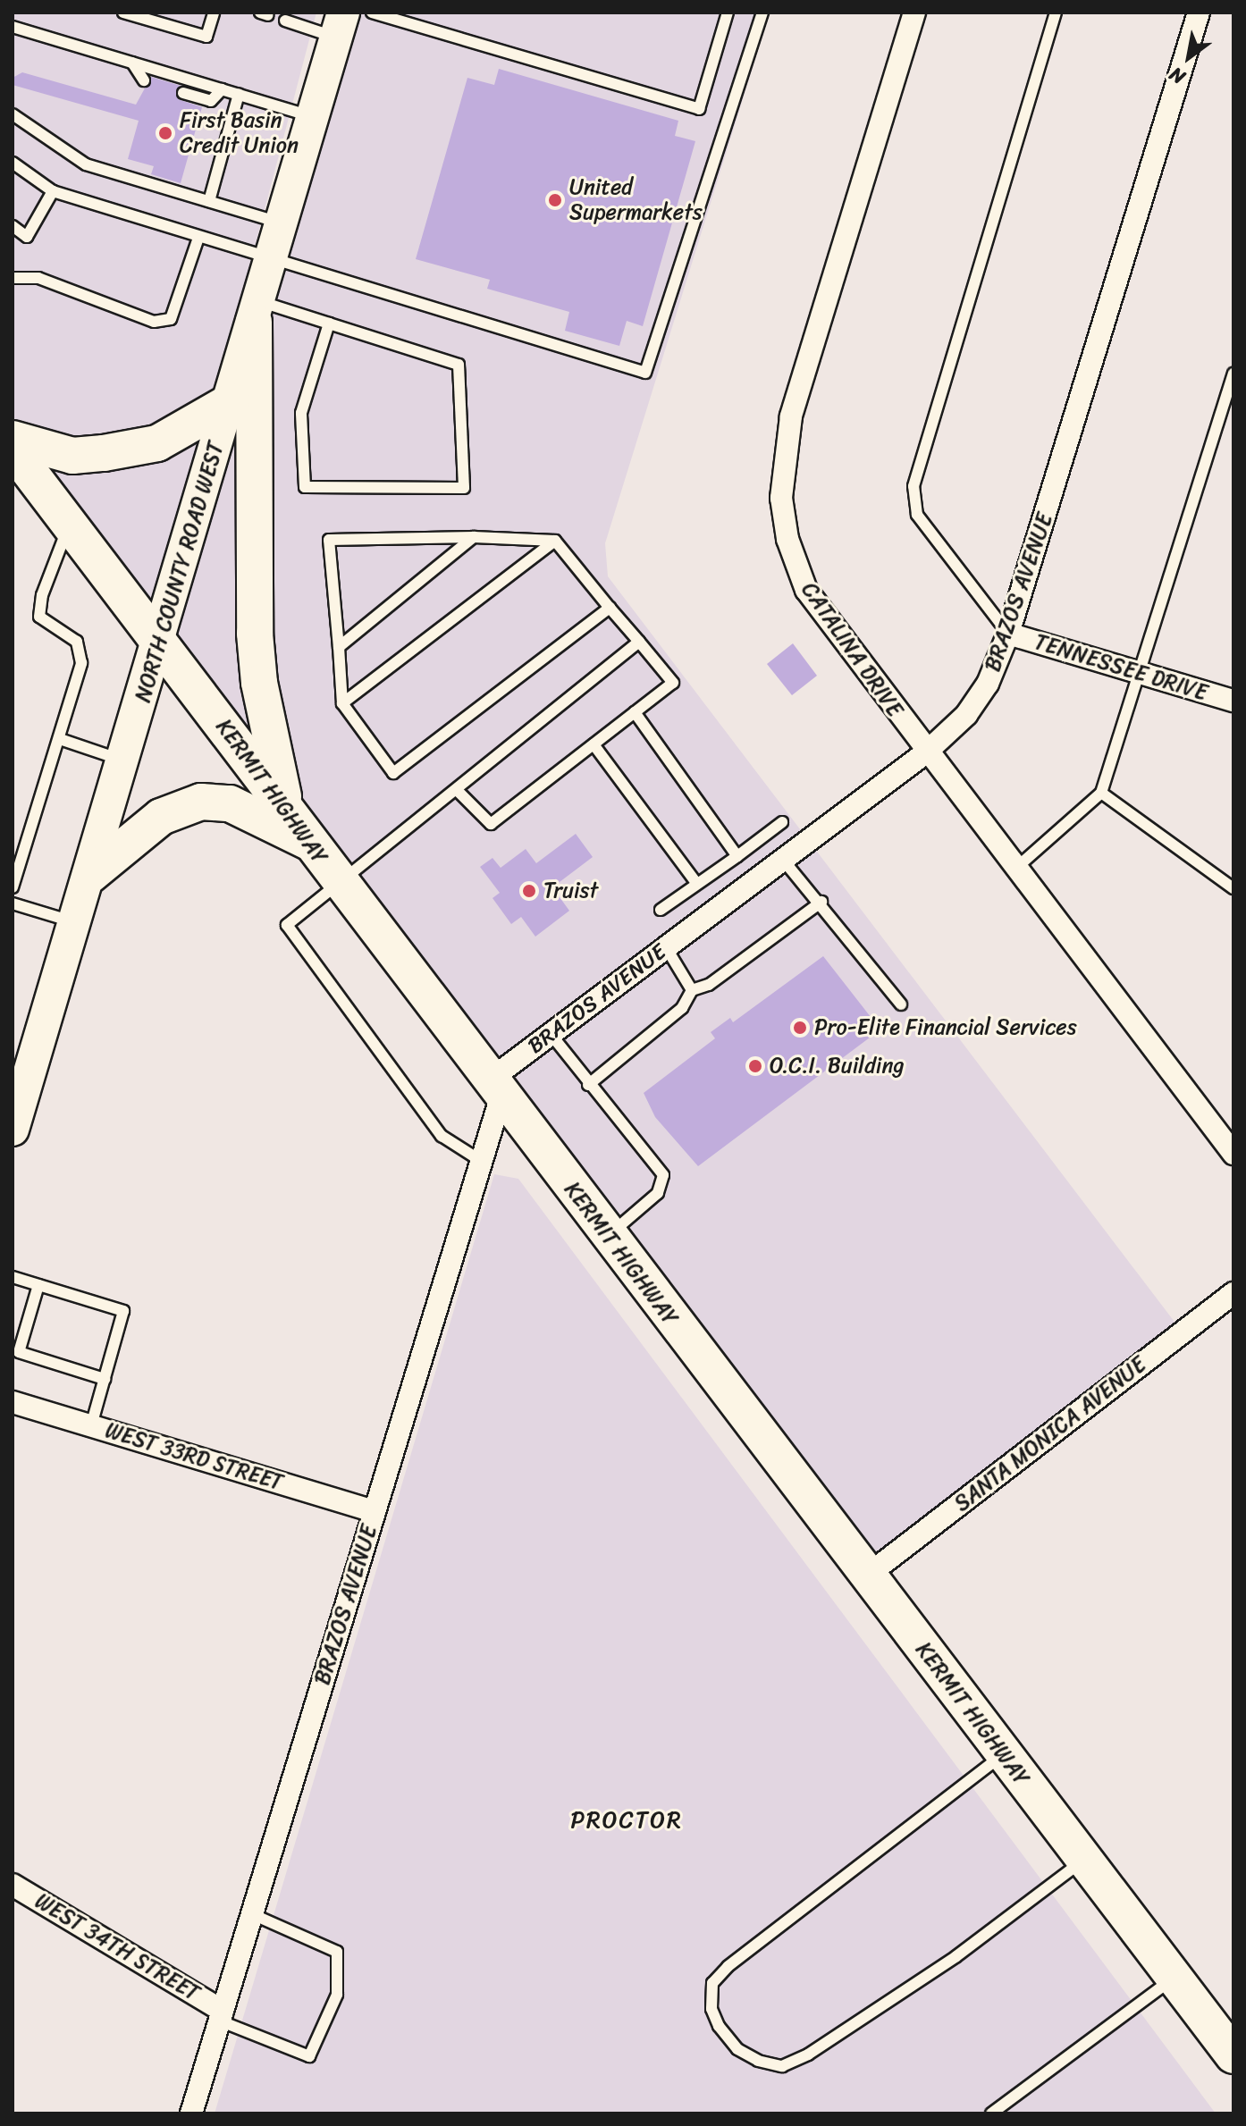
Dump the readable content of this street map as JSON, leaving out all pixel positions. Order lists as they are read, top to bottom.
{
  "streets": {
    "main road": ["NORTH COUNTY ROAD WEST", "KERMIT HIGHWAY"],
    "street": [
      "BRAZOS AVENUE",
      "CATALINA DRIVE",
      "TENNESSEE DRIVE",
      "SANTA MONICA AVENUE",
      "WEST 33RD STREET",
      "WEST 34TH STREET"
    ]
  },
  "crossings": [
    ["NORTH COUNTY ROAD WEST", "KERMIT HIGHWAY"],
    ["BRAZOS AVENUE", "CATALINA DRIVE"],
    ["BRAZOS AVENUE", "TENNESSEE DRIVE"],
    ["BRAZOS AVENUE", "KERMIT HIGHWAY"],
    ["BRAZOS AVENUE", "WEST 33RD STREET"],
    ["BRAZOS AVENUE", "WEST 34TH STREET"],
    ["KERMIT HIGHWAY", "SANTA MONICA AVENUE"]
  ],
  "districts": ["PROCTOR"],
  "places": [
    "First Basin Credit Union",
    "United Supermarkets",
    "Truist",
    "Pro-Elite Financial Services",
    "O.C.I. Building"
  ],
  "north": "bottom left"
}
